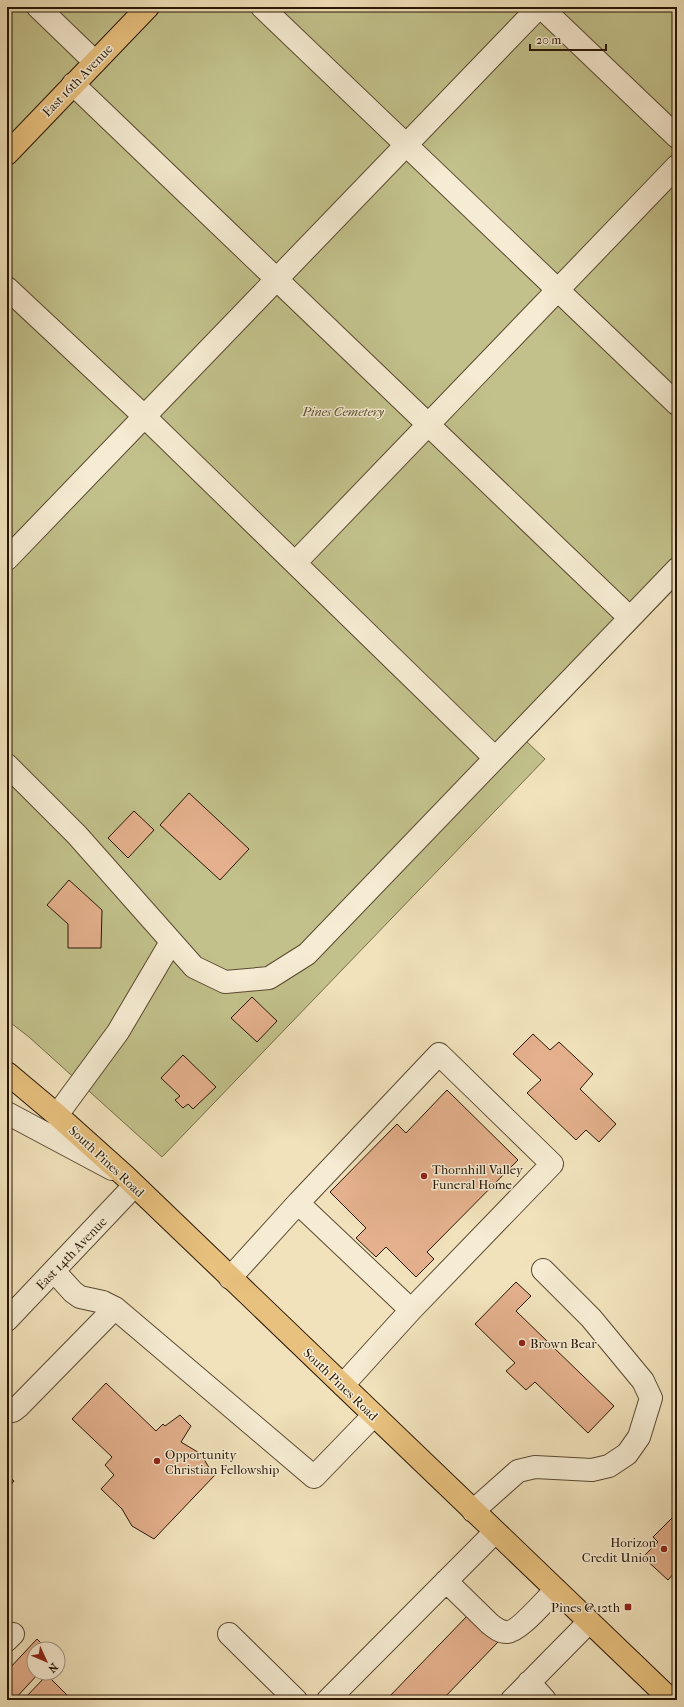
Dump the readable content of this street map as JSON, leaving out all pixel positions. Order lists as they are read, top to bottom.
{
  "streets": {
    "main road": ["East 16th Avenue", "South Pines Road"],
    "street": ["East 14th Avenue"]
  },
  "crossings": [
    ["South Pines Road", "East 14th Avenue"]
  ],
  "parks": ["Pines Cemetery"],
  "places": {
    "other": [
      "Thornhill Valley Funeral Home",
      "Brown Bear",
      "Opportunity Christian Fellowship",
      "Horizon Credit Union"
    ],
    "transit": ["Pines @ 12th"]
  },
  "scale_bar": "20 m",
  "north": "bottom right"
}
